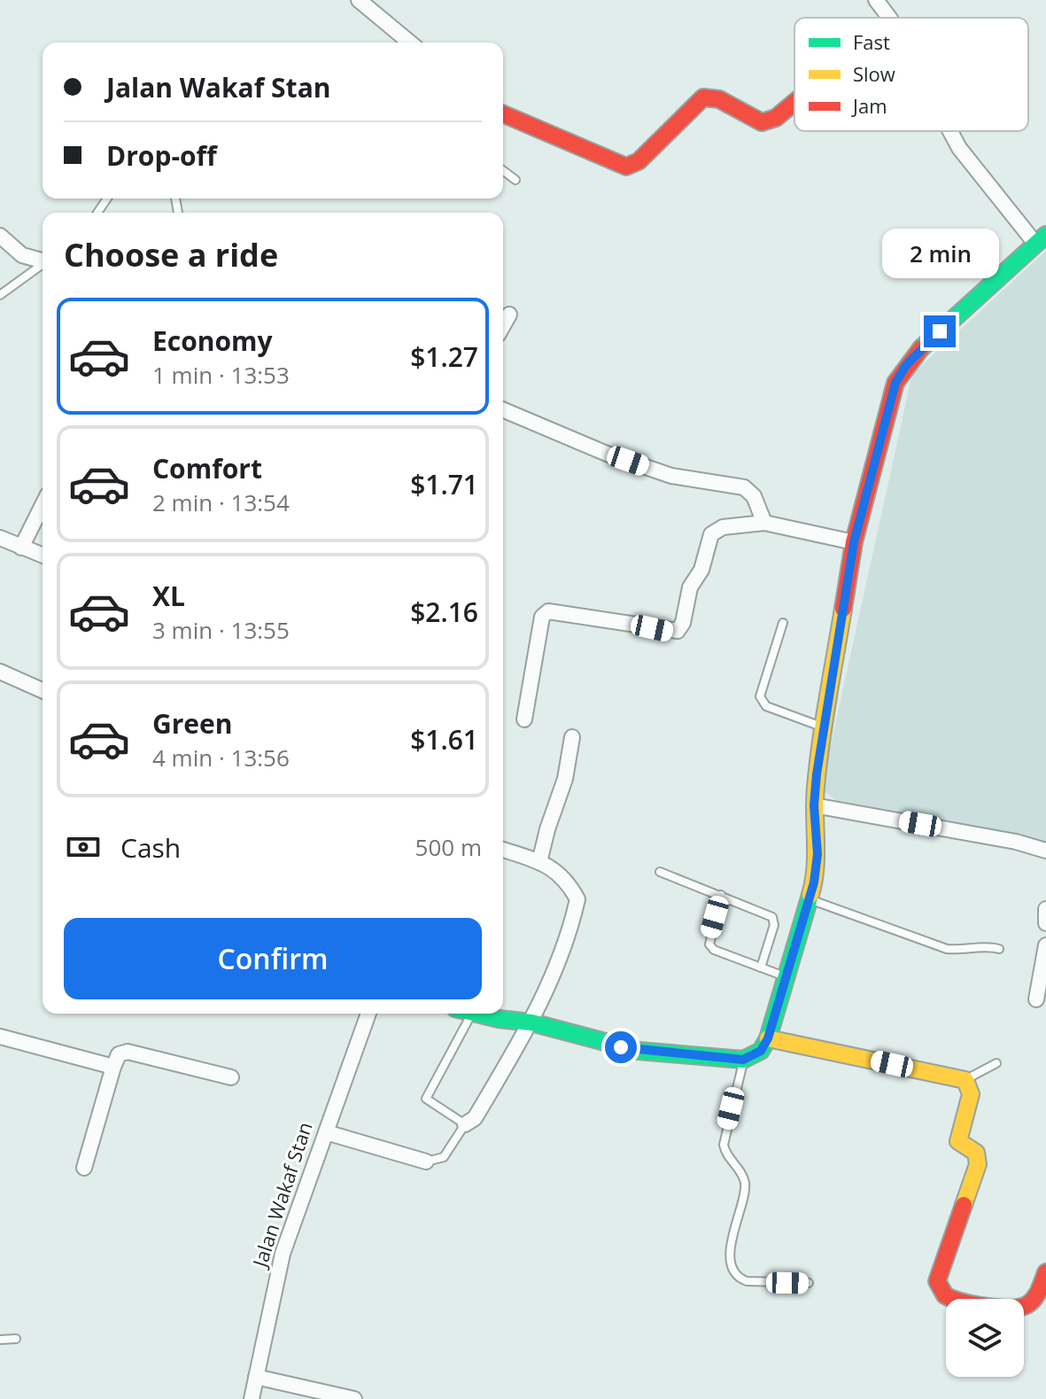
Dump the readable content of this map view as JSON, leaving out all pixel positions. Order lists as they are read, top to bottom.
{
  "streets": {
    "street": ["Jalan Wakaf Stan"]
  },
  "legend": ["Fast", "Slow", "Jam"],
  "page": {
    "banner": ["Jalan Wakaf Stan", "Drop-off"],
    "heading": "Choose a ride",
    "bubble": "2 min",
    "list": [
      {
        "name": "Economy",
        "note": "1 min · 13:53",
        "value": "$1.27"
      },
      {
        "name": "Comfort",
        "note": "2 min · 13:54",
        "value": "$1.71"
      },
      {
        "name": "XL",
        "note": "3 min · 13:55",
        "value": "$2.16"
      },
      {
        "name": "Green",
        "note": "4 min · 13:56",
        "value": "$1.61"
      }
    ],
    "pay": ["Cash", "500 m"],
    "buttons": "Confirm"
  }
}
